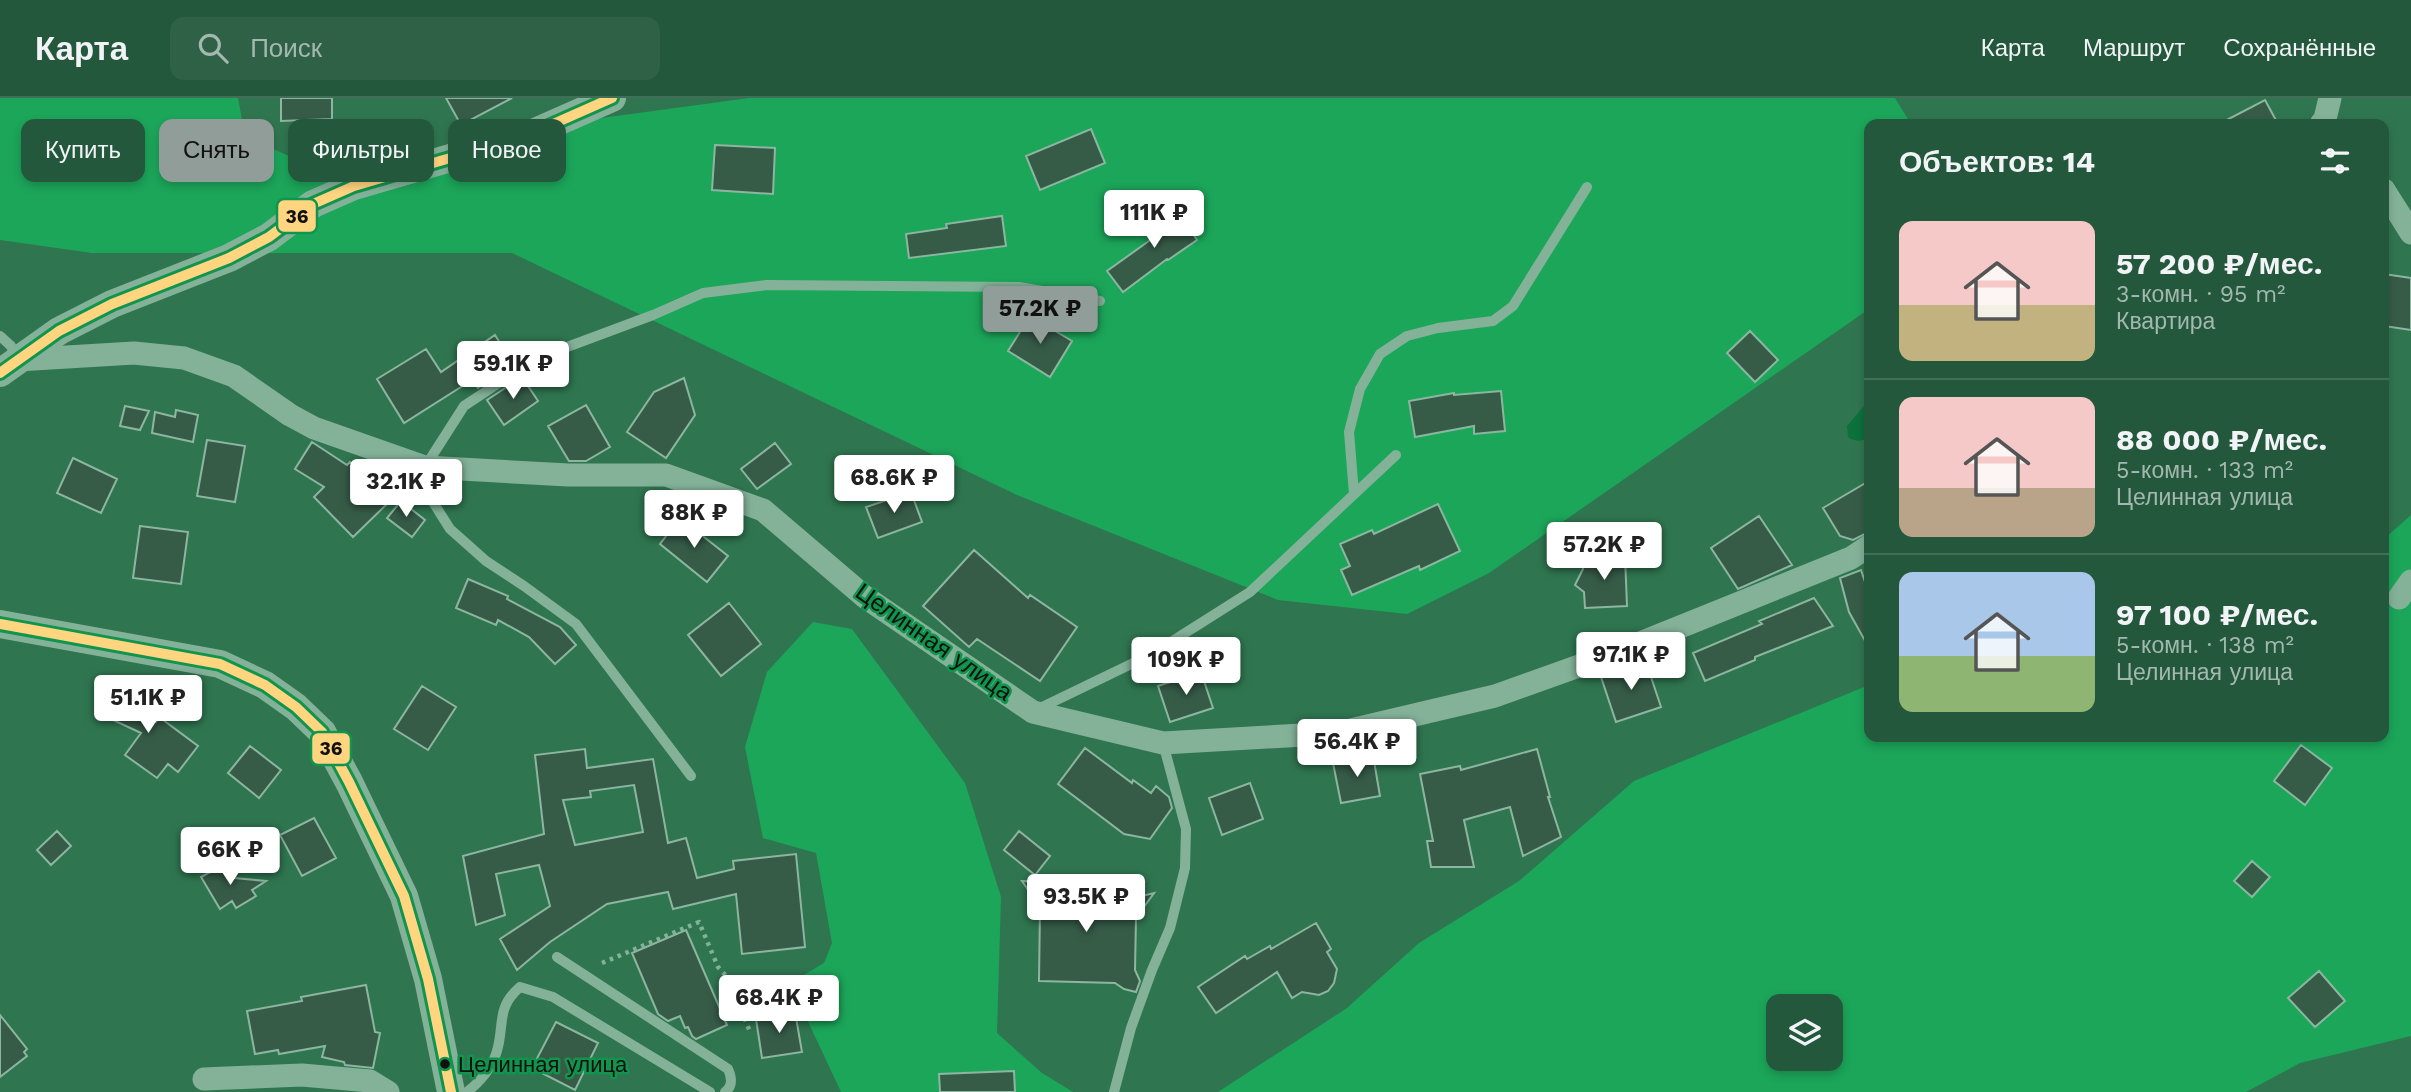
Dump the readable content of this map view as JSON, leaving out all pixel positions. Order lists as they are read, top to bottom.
{
  "streets": {
    "street": ["Целинная улица"]
  },
  "places": ["Целинная улица"],
  "lines": ["transit line 36"],
  "page": {
    "header": "Карта",
    "search": "Поиск",
    "nav": ["Карта", "Маршрут", "Сохранённые"],
    "chip": [
      "Купить",
      "Снять",
      "Фильтры",
      "Новое"
    ],
    "heading": "Объектов: 14",
    "price": [
      "111K ₽",
      "57.2K ₽",
      "59.1K ₽",
      "68.6K ₽",
      "32.1K ₽",
      "88K ₽",
      "57.2K ₽",
      "97.1K ₽",
      "109K ₽",
      "51.1K ₽",
      "56.4K ₽",
      "66K ₽",
      "93.5K ₽",
      "68.4K ₽"
    ],
    "list": [
      {
        "name": "57 200 ₽/мес.",
        "note": "3-комн. · 95 m² · Квартира"
      },
      {
        "name": "88 000 ₽/мес.",
        "note": "5-комн. · 133 m² · Целинная улица"
      },
      {
        "name": "97 100 ₽/мес.",
        "note": "5-комн. · 138 m² · Целинная улица"
      }
    ]
  }
}
